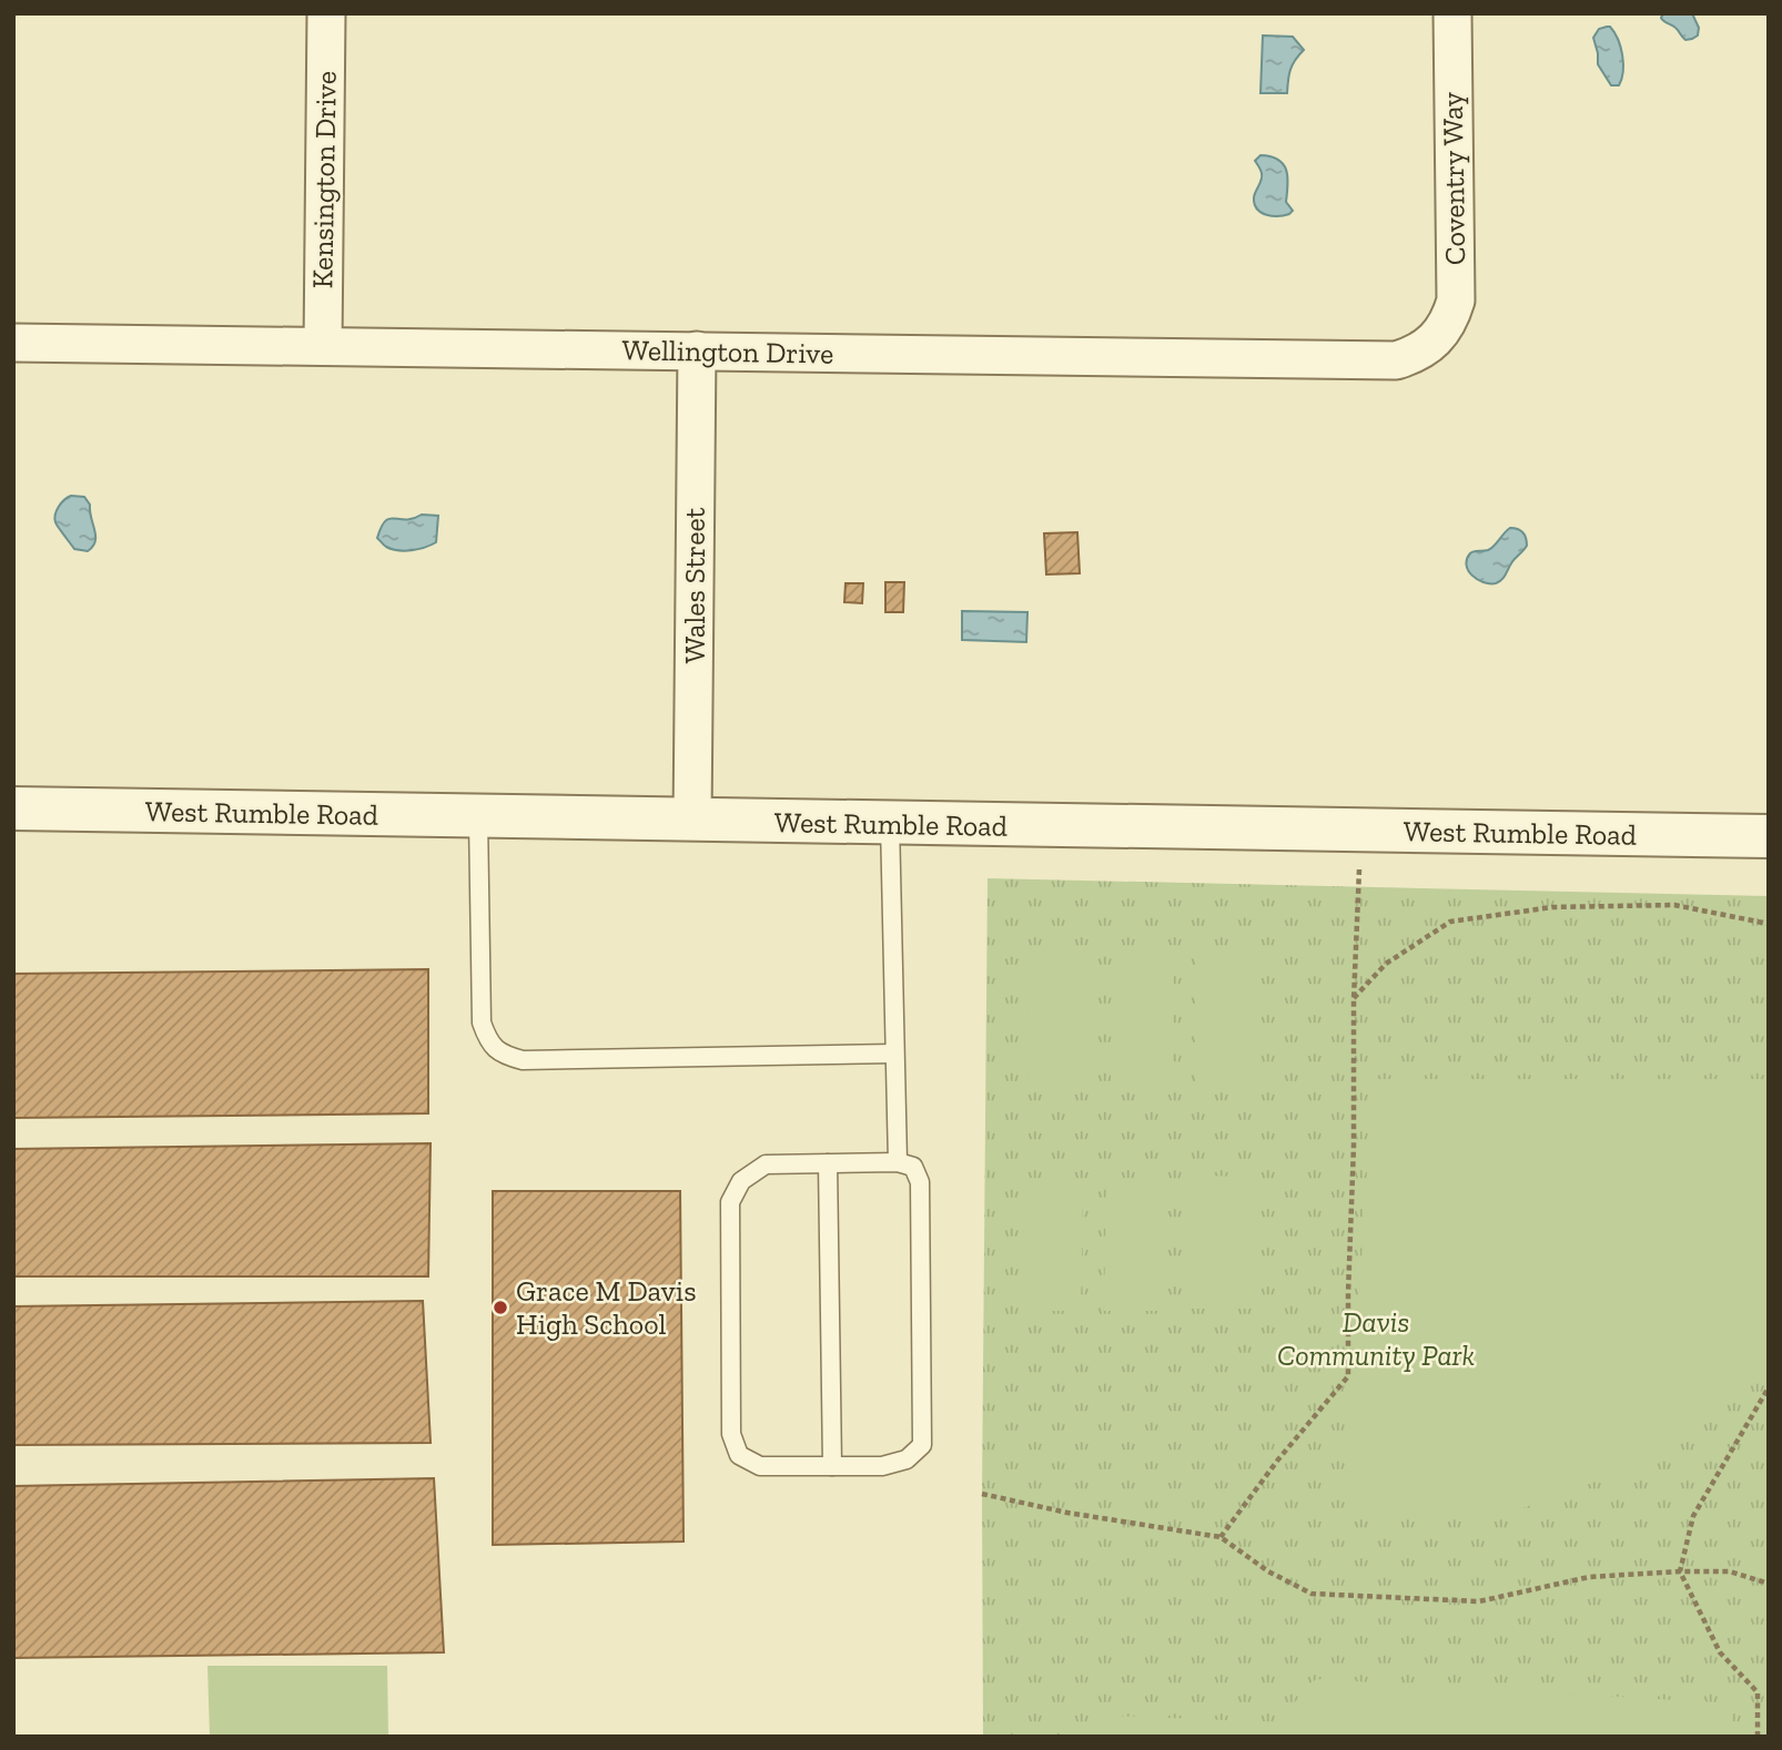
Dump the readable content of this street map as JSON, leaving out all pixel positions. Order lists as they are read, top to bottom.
{
  "streets": {
    "street": [
      "Coventry Way",
      "Kensington Drive",
      "Wellington Drive",
      "Wales Street",
      "West Rumble Road"
    ]
  },
  "crossings": [
    ["Coventry Way", "Wellington Drive"],
    ["Kensington Drive", "Wellington Drive"],
    ["Wellington Drive", "Wales Street"],
    ["Wales Street", "West Rumble Road"]
  ],
  "parks": ["Davis Community Park"],
  "places": ["Grace M Davis High School"]
}
